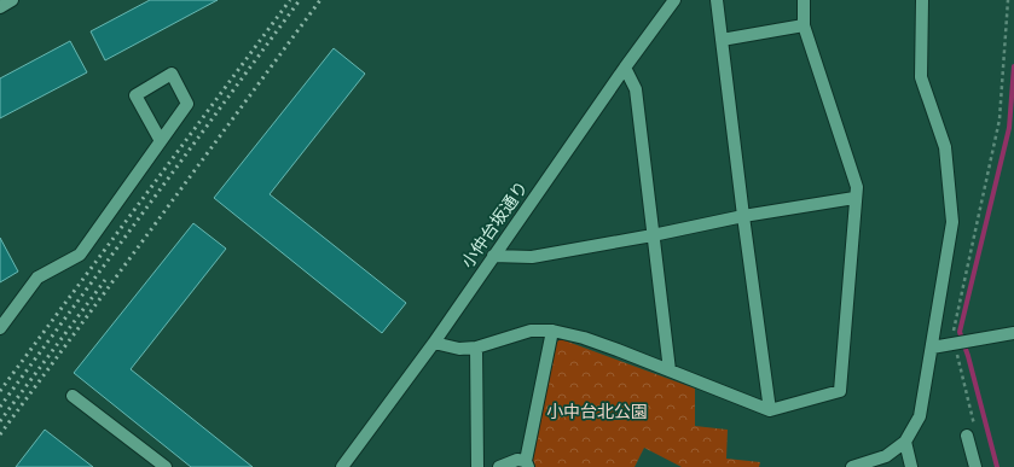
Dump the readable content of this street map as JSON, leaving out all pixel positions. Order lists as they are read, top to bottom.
{
  "streets": {
    "street": ["小仲台坂通り"]
  },
  "parks": ["小中台北公園"]
}
